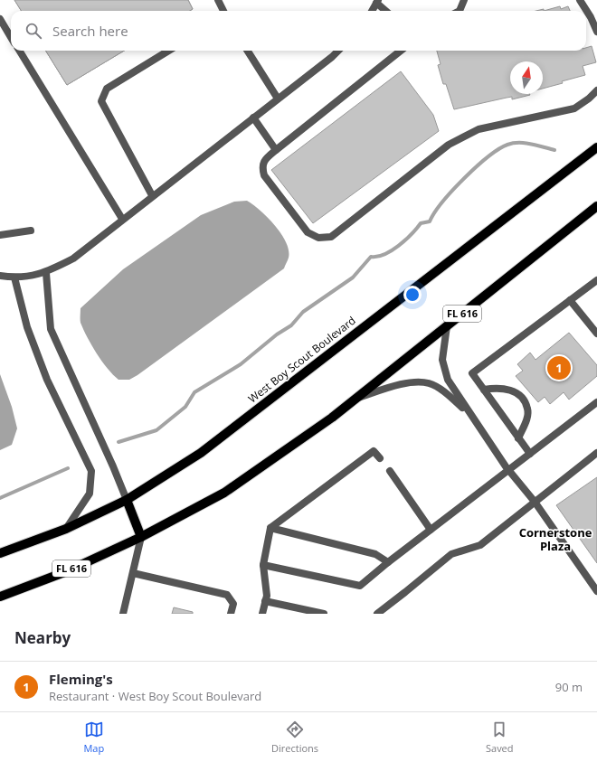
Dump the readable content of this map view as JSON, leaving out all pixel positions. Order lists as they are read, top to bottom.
{
  "streets": {
    "main road": ["FL 616", "West Boy Scout Boulevard"]
  },
  "districts": ["Cornerstone Plaza"],
  "north": "top",
  "page": {
    "search": "Search here",
    "pins": "1",
    "heading": "Nearby",
    "list": [
      {
        "mark": "1",
        "name": "Fleming's",
        "note": "Restaurant · West Boy Scout Boulevard",
        "value": "90 m"
      }
    ],
    "nav": ["Map", "Directions", "Saved"]
  }
}
